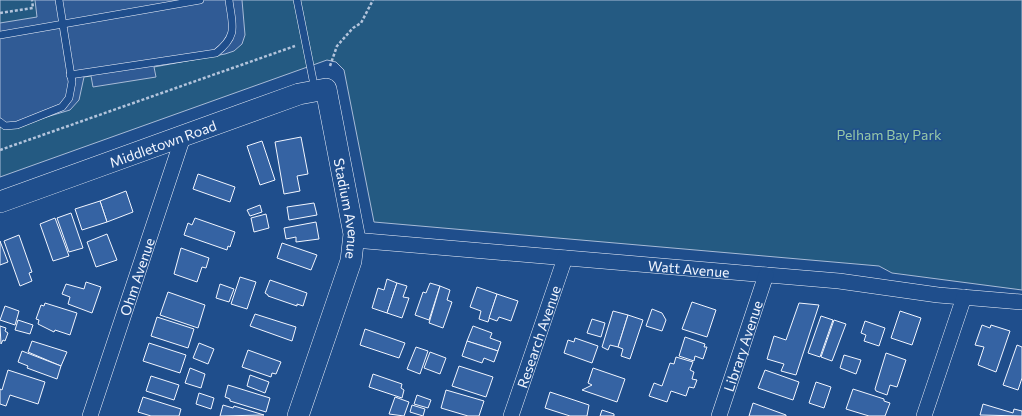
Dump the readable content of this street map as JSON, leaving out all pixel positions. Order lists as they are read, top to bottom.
{
  "streets": {
    "street": [
      "Middletown Road",
      "Stadium Avenue",
      "Watt Avenue",
      "Ohm Avenue",
      "Research Avenue",
      "Library Avenue"
    ]
  },
  "crossings": [
    ["Middletown Road", "Stadium Avenue"],
    ["Middletown Road", "Ohm Avenue"],
    ["Stadium Avenue", "Watt Avenue"],
    ["Watt Avenue", "Research Avenue"],
    ["Watt Avenue", "Library Avenue"]
  ],
  "parks": ["Pelham Bay Park"]
}
